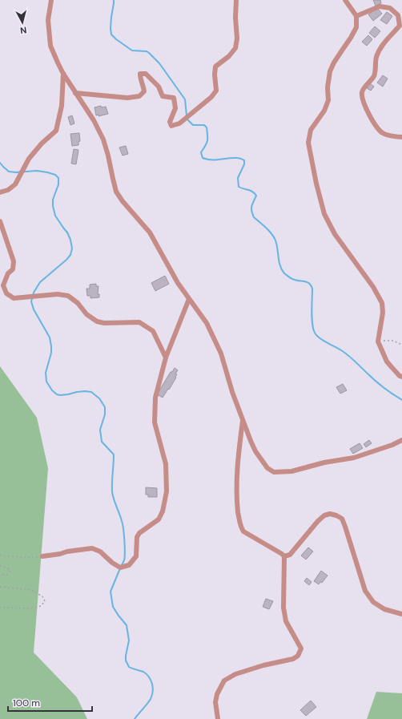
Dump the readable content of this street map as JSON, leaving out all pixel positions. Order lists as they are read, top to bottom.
{
  "scale_bar": "100 m",
  "north": "bottom"
}
